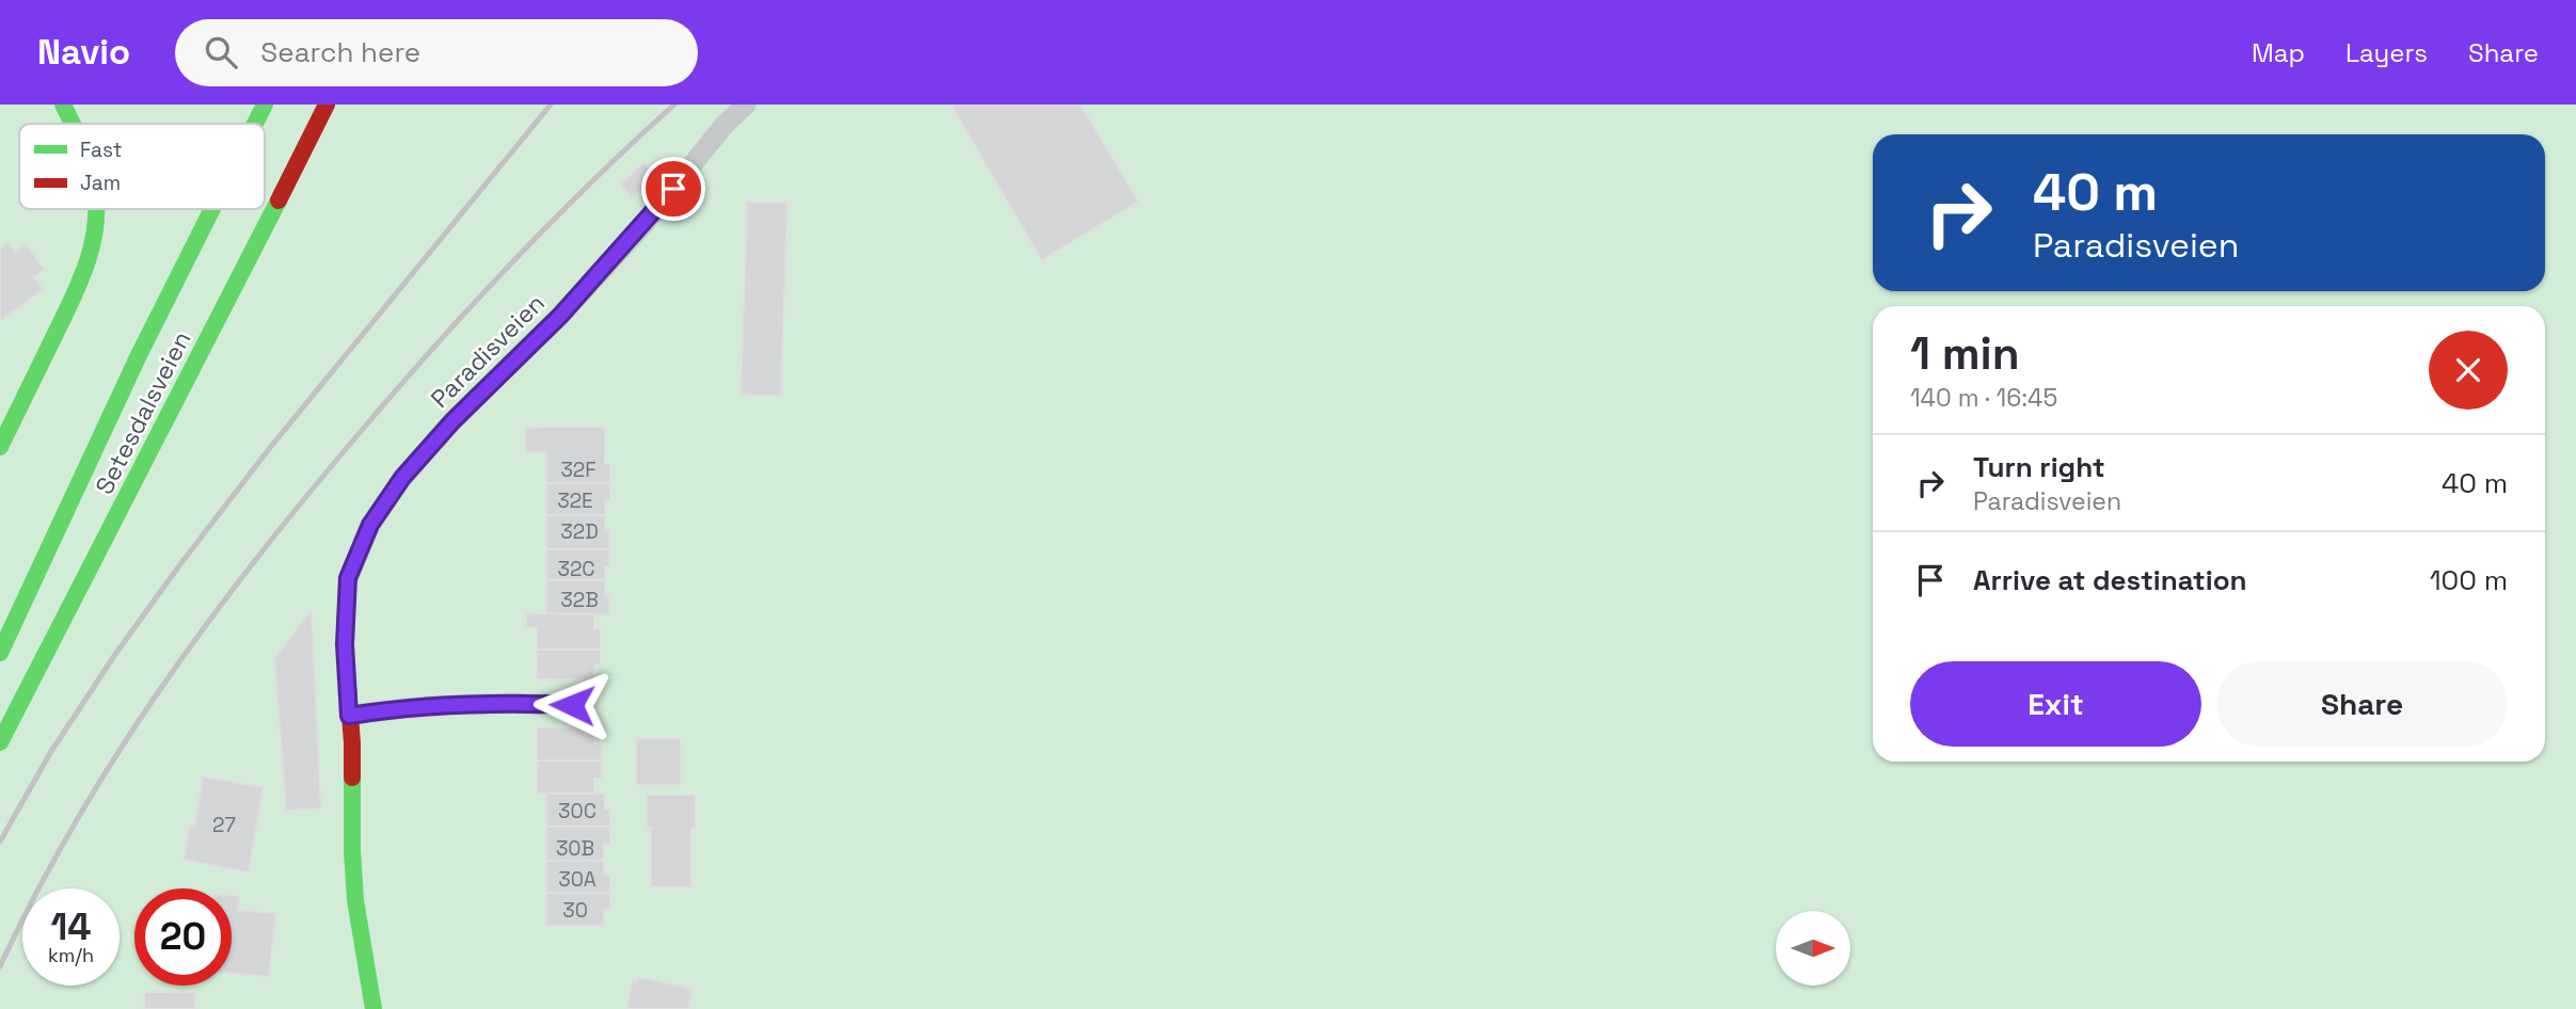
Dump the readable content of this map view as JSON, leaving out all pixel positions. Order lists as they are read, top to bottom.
{
  "streets": {
    "main road": ["Paradisveien", "Setesdalsveien"]
  },
  "house_numbers": [
    "32F",
    "32E",
    "32D",
    "32C",
    "32B",
    "30C",
    "27",
    "30B",
    "30A",
    "30"
  ],
  "legend": ["Fast", "Jam"],
  "north": "right",
  "page": {
    "header": "Navio",
    "search": "Search here",
    "nav": ["Map", "Layers", "Share"],
    "turn": ["40 m", "Paradisveien"],
    "heading": ["1 min", "140 m · 16:45"],
    "list": [
      {
        "name": "Turn right",
        "note": "Paradisveien",
        "value": "40 m"
      },
      {
        "name": "Arrive at destination",
        "value": "100 m"
      }
    ],
    "buttons": ["Exit", "Share"],
    "speed": "14 km/h",
    "limit": "20"
  }
}
